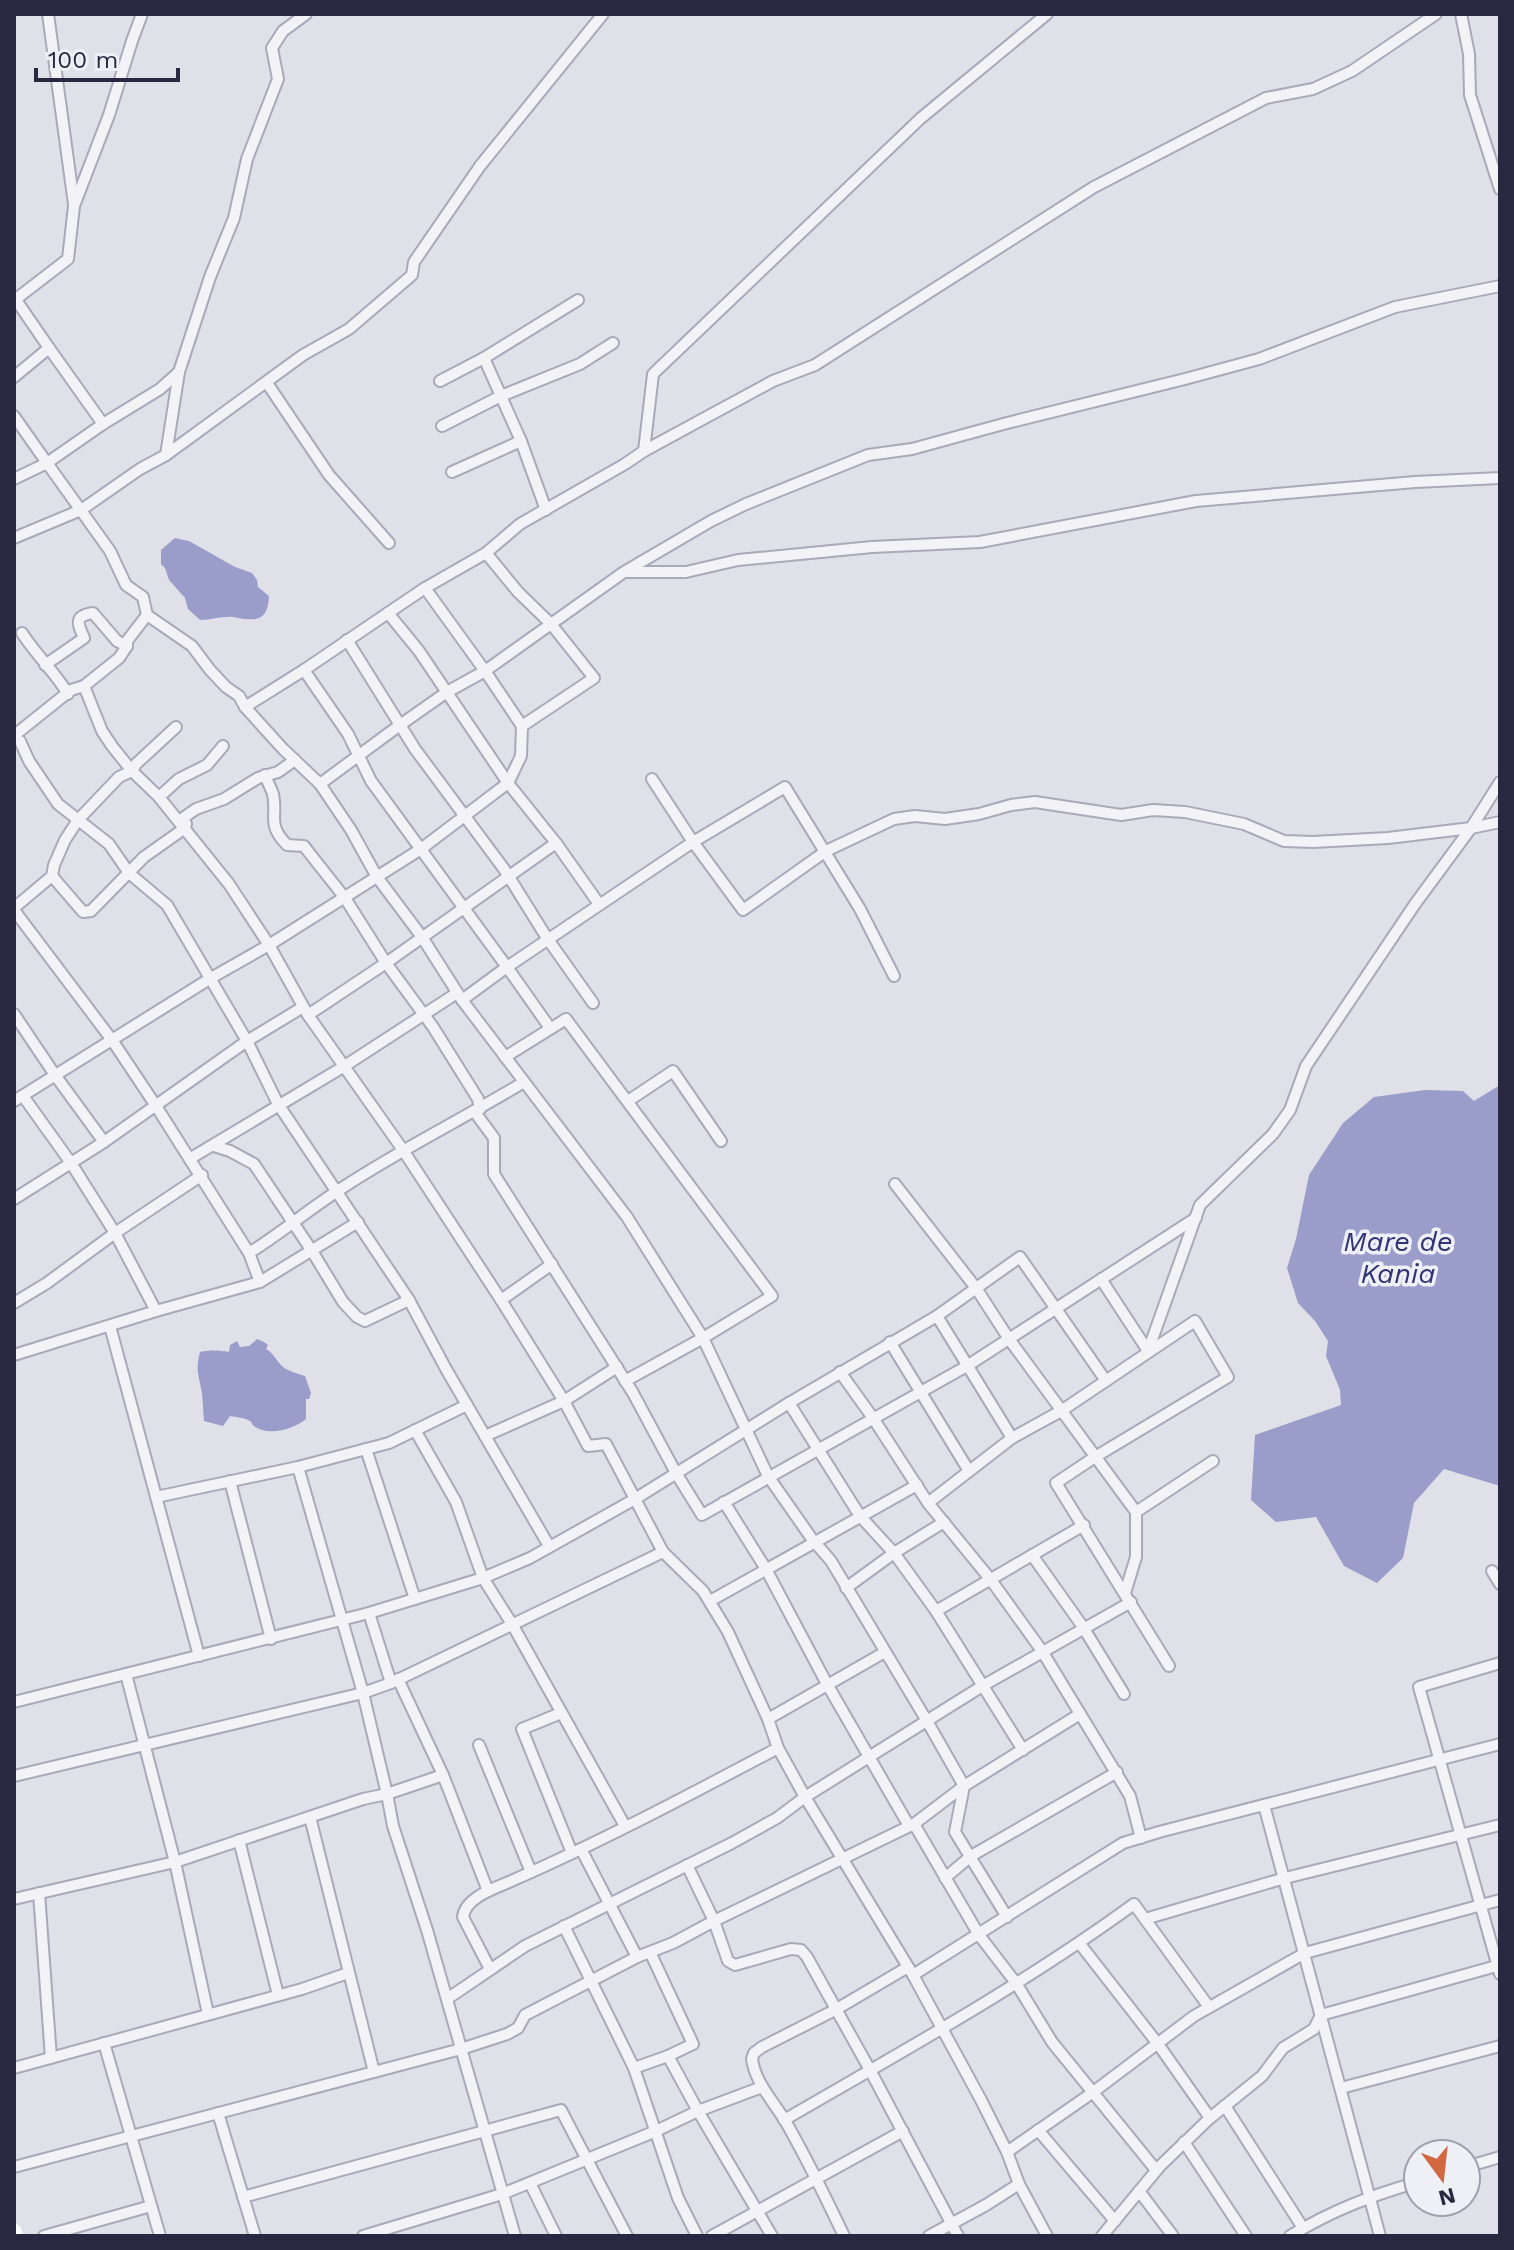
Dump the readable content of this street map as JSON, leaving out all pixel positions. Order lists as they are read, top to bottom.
{
  "water": ["Mare de Kania"],
  "scale_bar": "100 m",
  "north": "bottom"
}
